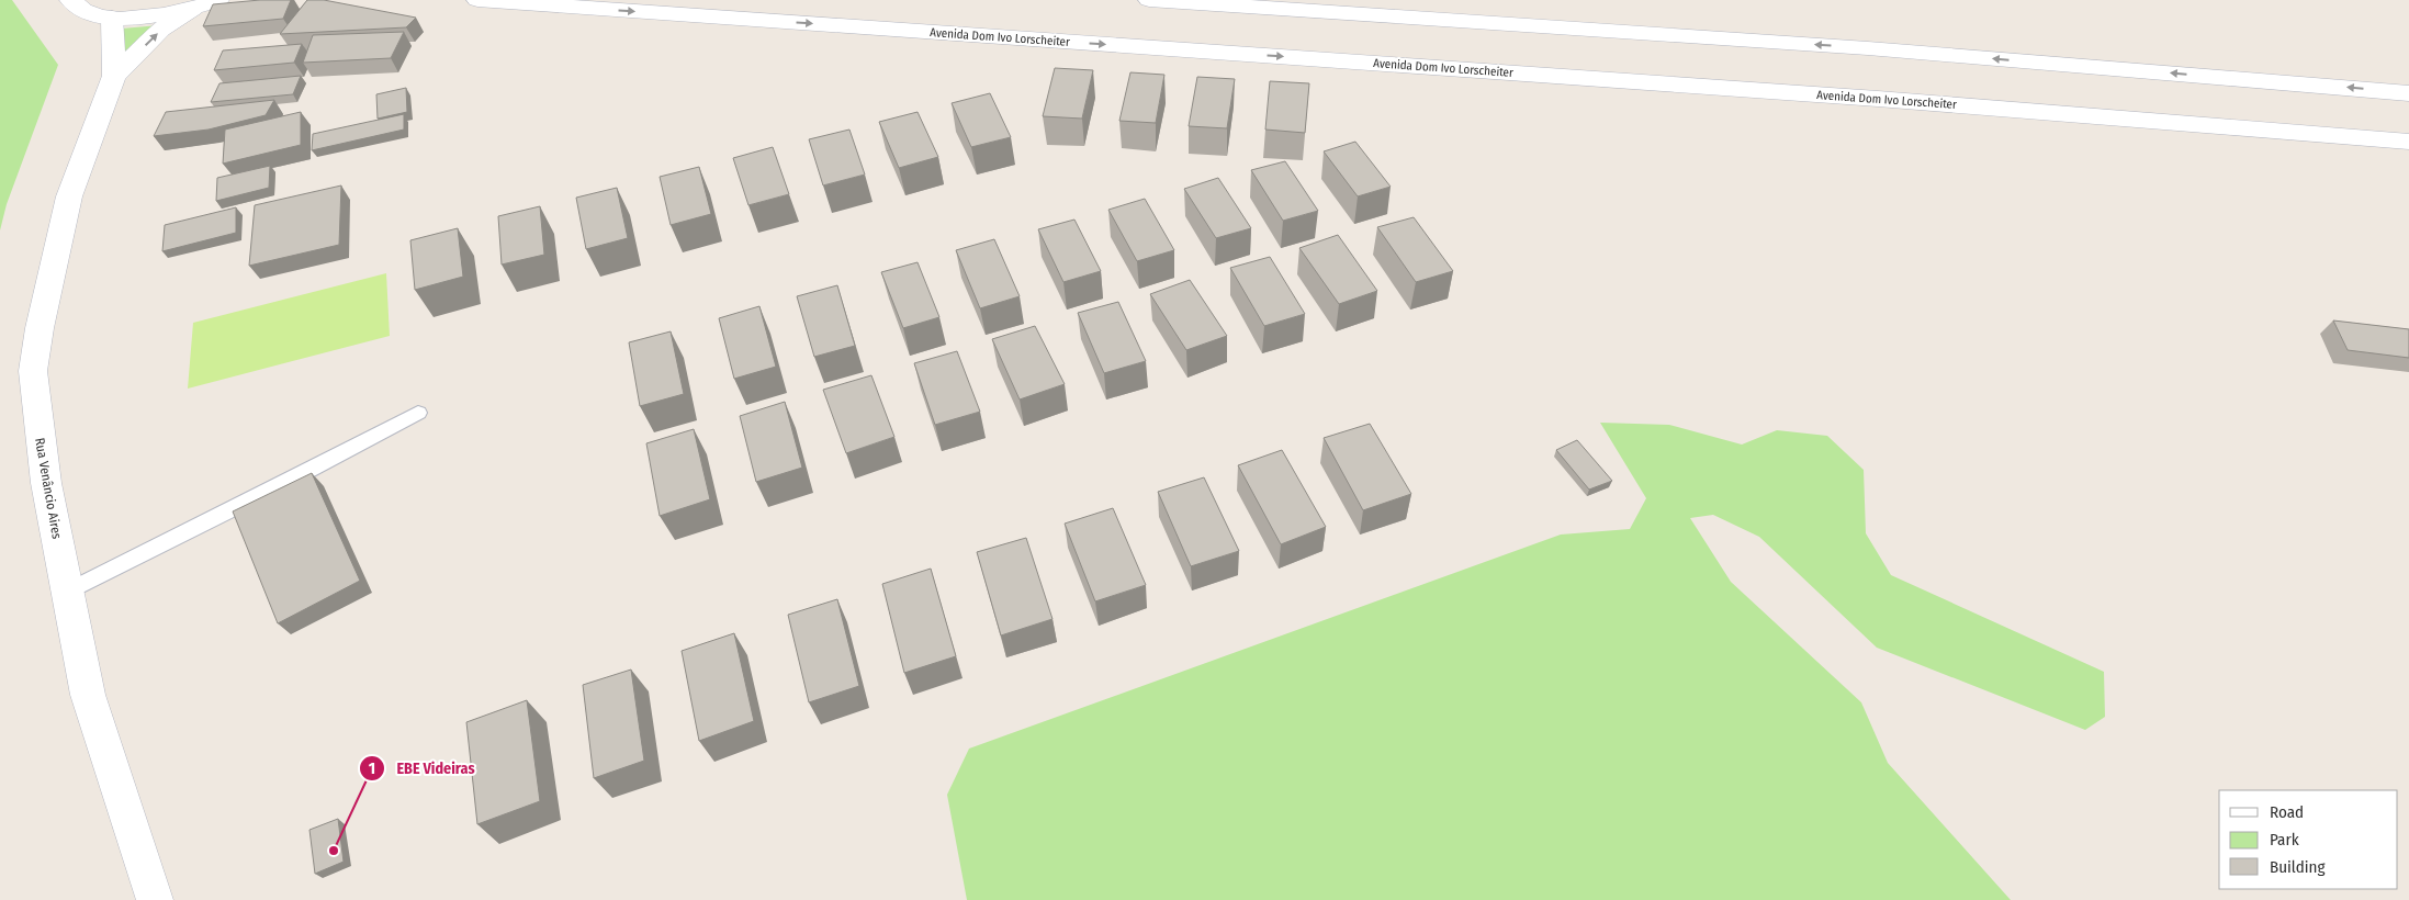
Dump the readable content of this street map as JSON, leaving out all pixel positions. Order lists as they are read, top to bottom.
{
  "streets": {
    "main road": ["Avenida Dom Ivo Lorscheiter", "Rua Venâncio Aires"]
  },
  "places": ["EBE Videiras"],
  "legend": ["Road", "Park", "Building"]
}
